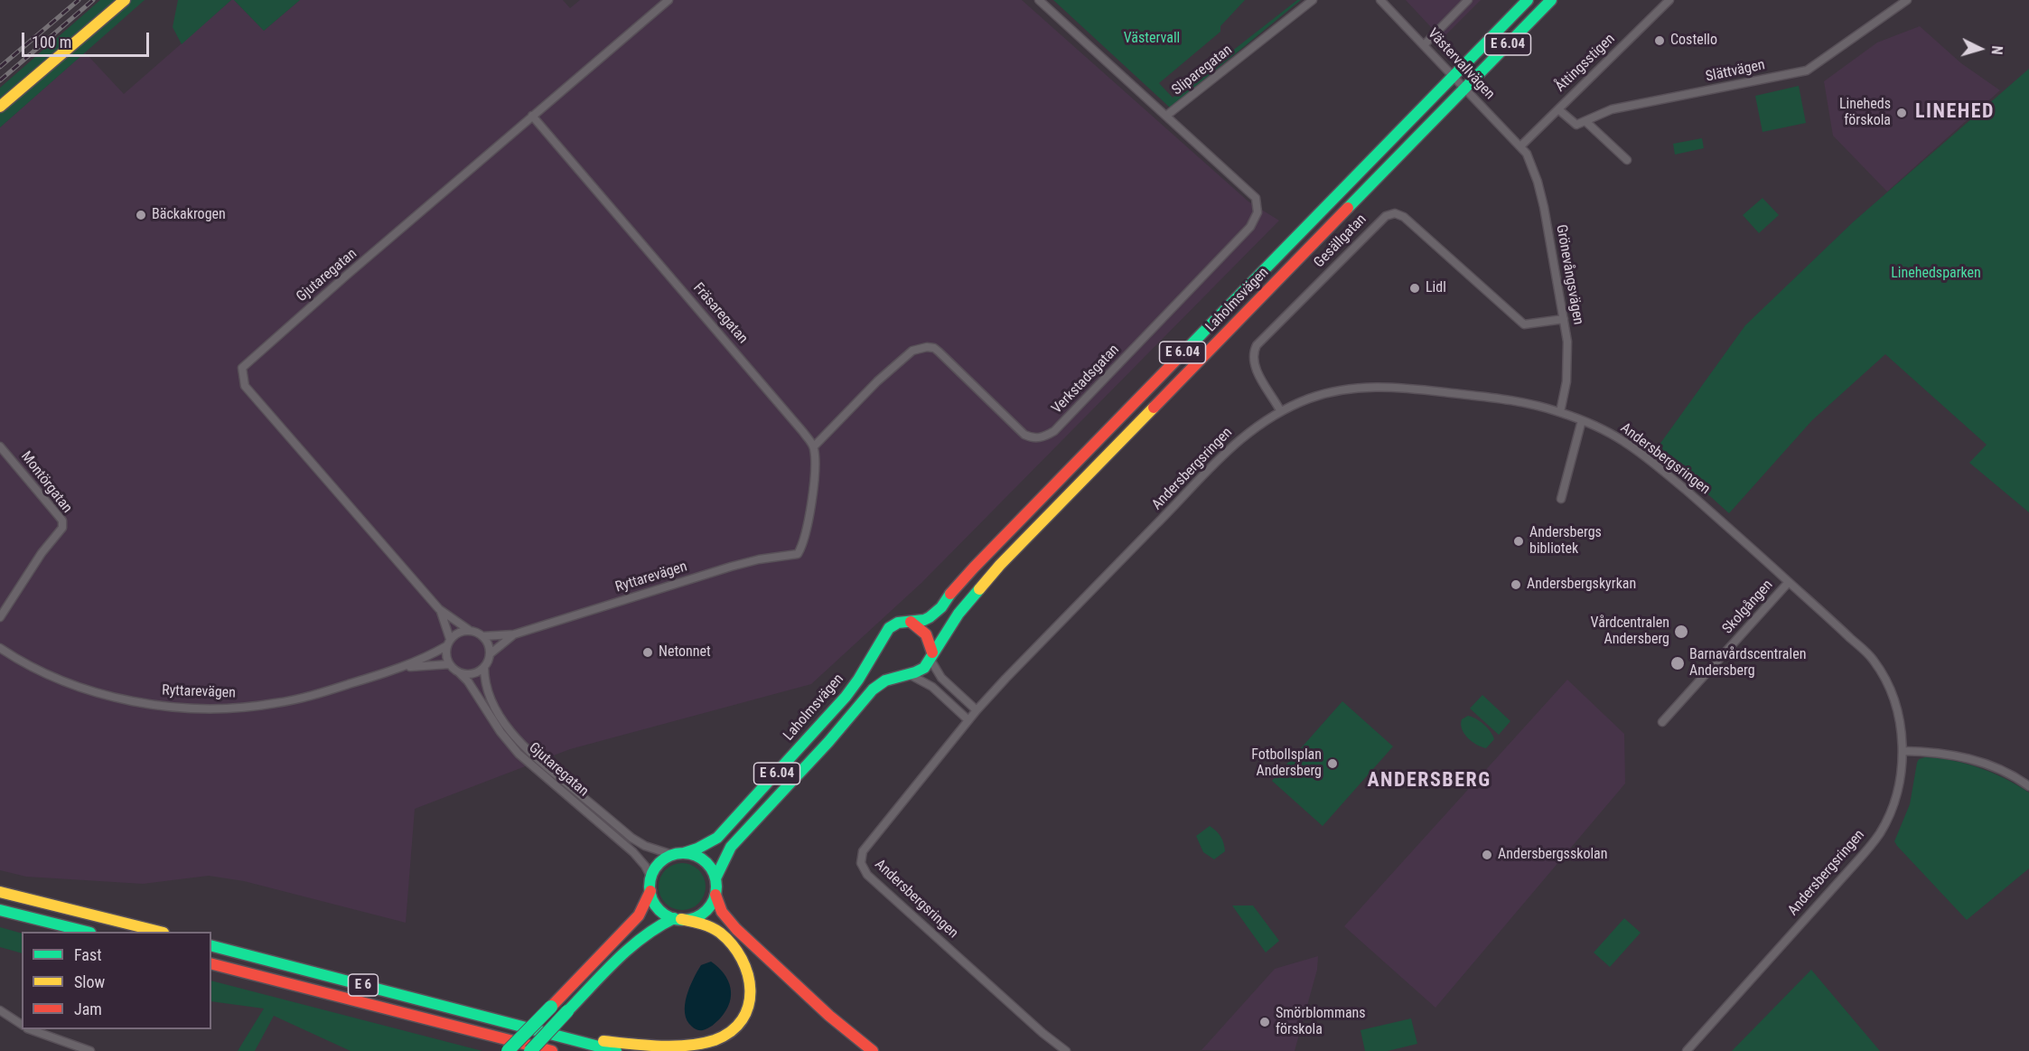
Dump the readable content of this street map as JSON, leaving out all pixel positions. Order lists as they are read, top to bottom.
{
  "streets": {
    "main road": ["E 6.04", "Laholmsvägen", "E 6"],
    "street": [
      "Åttingsstigen",
      "Västervallvägen",
      "Sliparegatan",
      "Slättvägen",
      "Gesällgatan",
      "Grönevångsvägen",
      "Gjutaregatan",
      "Fräsaregatan",
      "Verkstadsgatan",
      "Andersbergsringen",
      "Montörgatan",
      "Ryttarevägen",
      "Skolgången"
    ]
  },
  "crossings": [
    ["Åttingsstigen", "Västervallvägen"],
    ["Åttingsstigen", "Grönevångsvägen"],
    ["Västervallvägen", "Grönevångsvägen"],
    ["Västervallvägen", "Laholmsvägen"],
    ["Sliparegatan", "Verkstadsgatan"],
    ["Gesällgatan", "Grönevångsvägen"],
    ["Gesällgatan", "Andersbergsringen"],
    ["Grönevångsvägen", "Andersbergsringen"],
    ["Gjutaregatan", "Laholmsvägen"],
    ["Gjutaregatan", "Fräsaregatan"],
    ["Gjutaregatan", "Ryttarevägen"],
    ["Fräsaregatan", "Verkstadsgatan"],
    ["Fräsaregatan", "Ryttarevägen"],
    ["Verkstadsgatan", "Ryttarevägen"],
    ["Andersbergsringen", "Skolgången"]
  ],
  "districts": ["LINEHED", "ANDERSBERG"],
  "parks": ["Västervall", "Linehedsparken"],
  "places": [
    "Costello",
    "Lineheds förskola",
    "Bäckakrogen",
    "Lidl",
    "Andersbergs bibliotek",
    "Andersbergskyrkan",
    "Vårdcentralen Andersberg",
    "Netonnet",
    "Barnavårdscentralen Andersberg",
    "Fotbollsplan Andersberg",
    "Andersbergsskolan",
    "Smörblommans förskola"
  ],
  "legend": ["Fast", "Slow", "Jam"],
  "scale_bar": "100 m",
  "north": "right"
}
